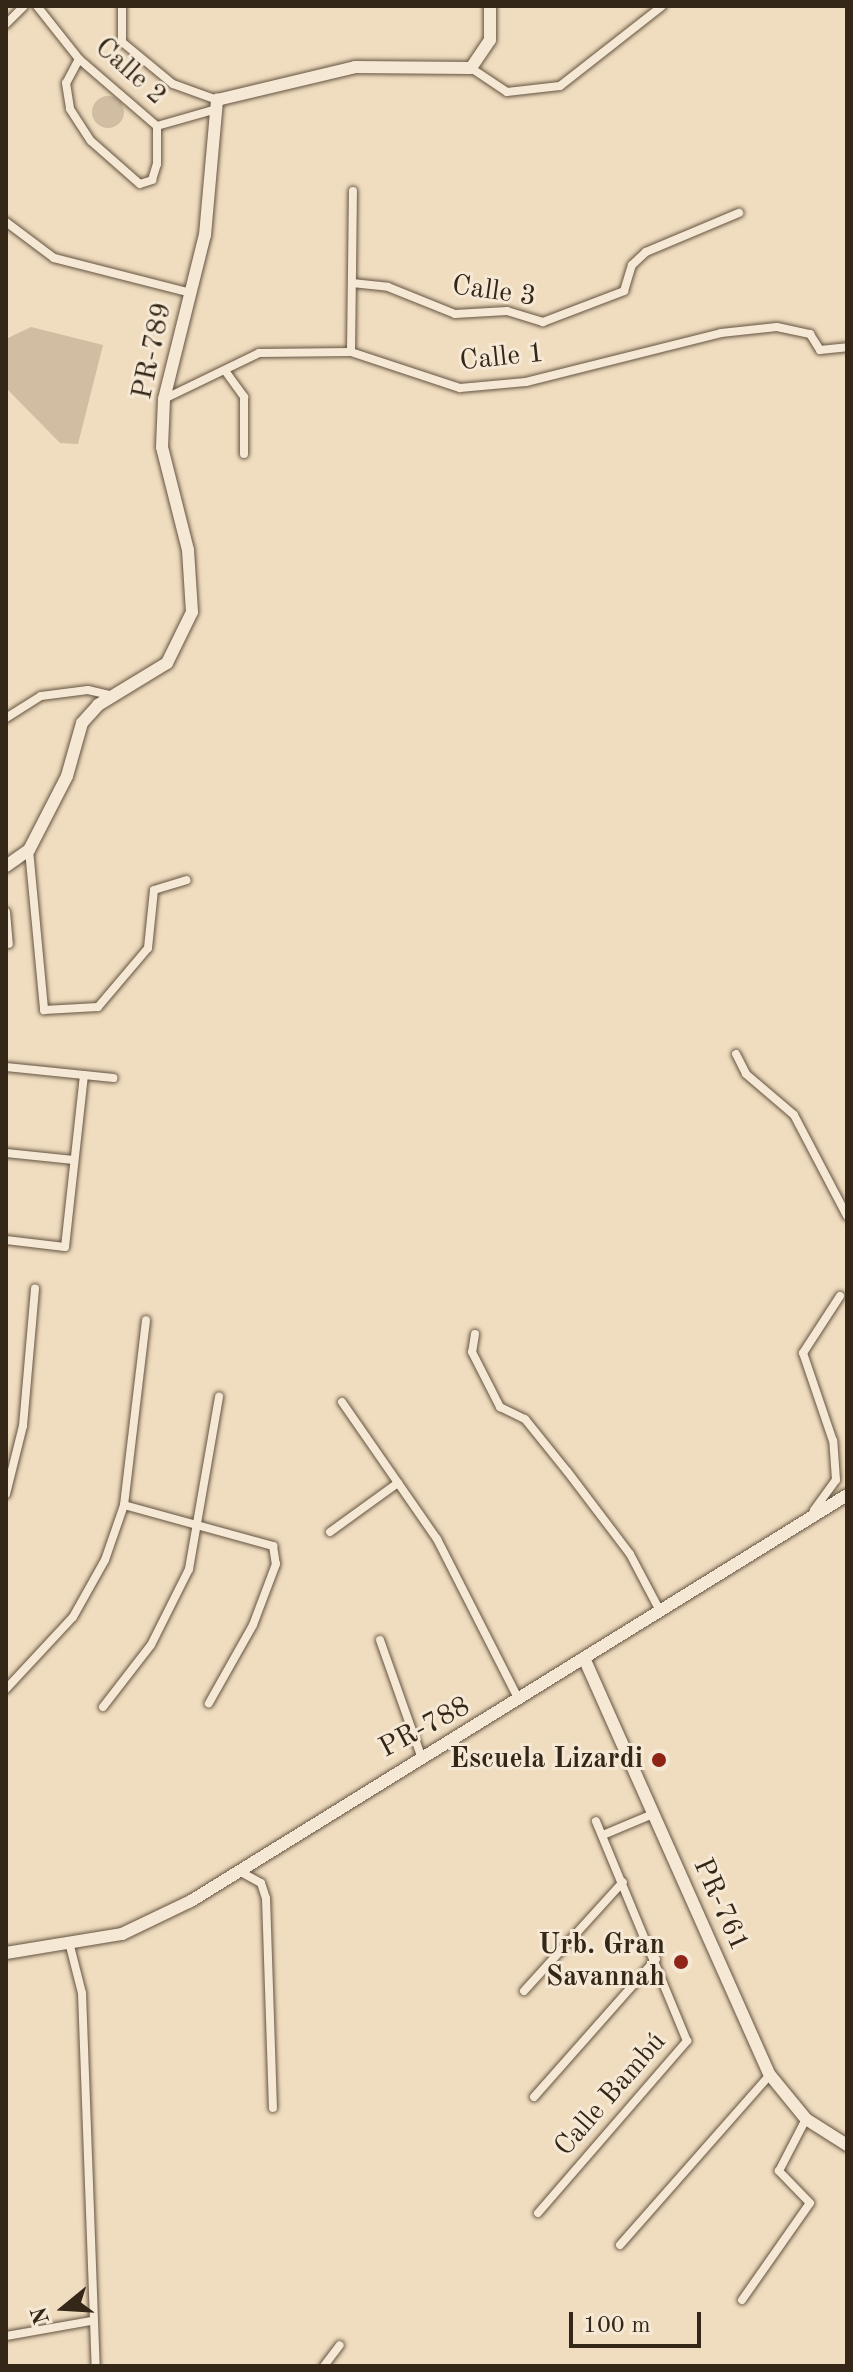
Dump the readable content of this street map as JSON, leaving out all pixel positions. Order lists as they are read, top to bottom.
{
  "streets": {
    "street": [
      "Calle 2",
      "Calle 3",
      "PR-789",
      "Calle 1",
      "PR-788",
      "PR-761",
      "Calle Bambú"
    ]
  },
  "crossings": [
    ["Calle 2", "PR-789"],
    ["PR-789", "Calle 1"],
    ["PR-788", "PR-761"]
  ],
  "places": ["Escuela Lizardi", "Urb. Gran Savannah"],
  "scale_bar": "100 m",
  "north": "left"
}
